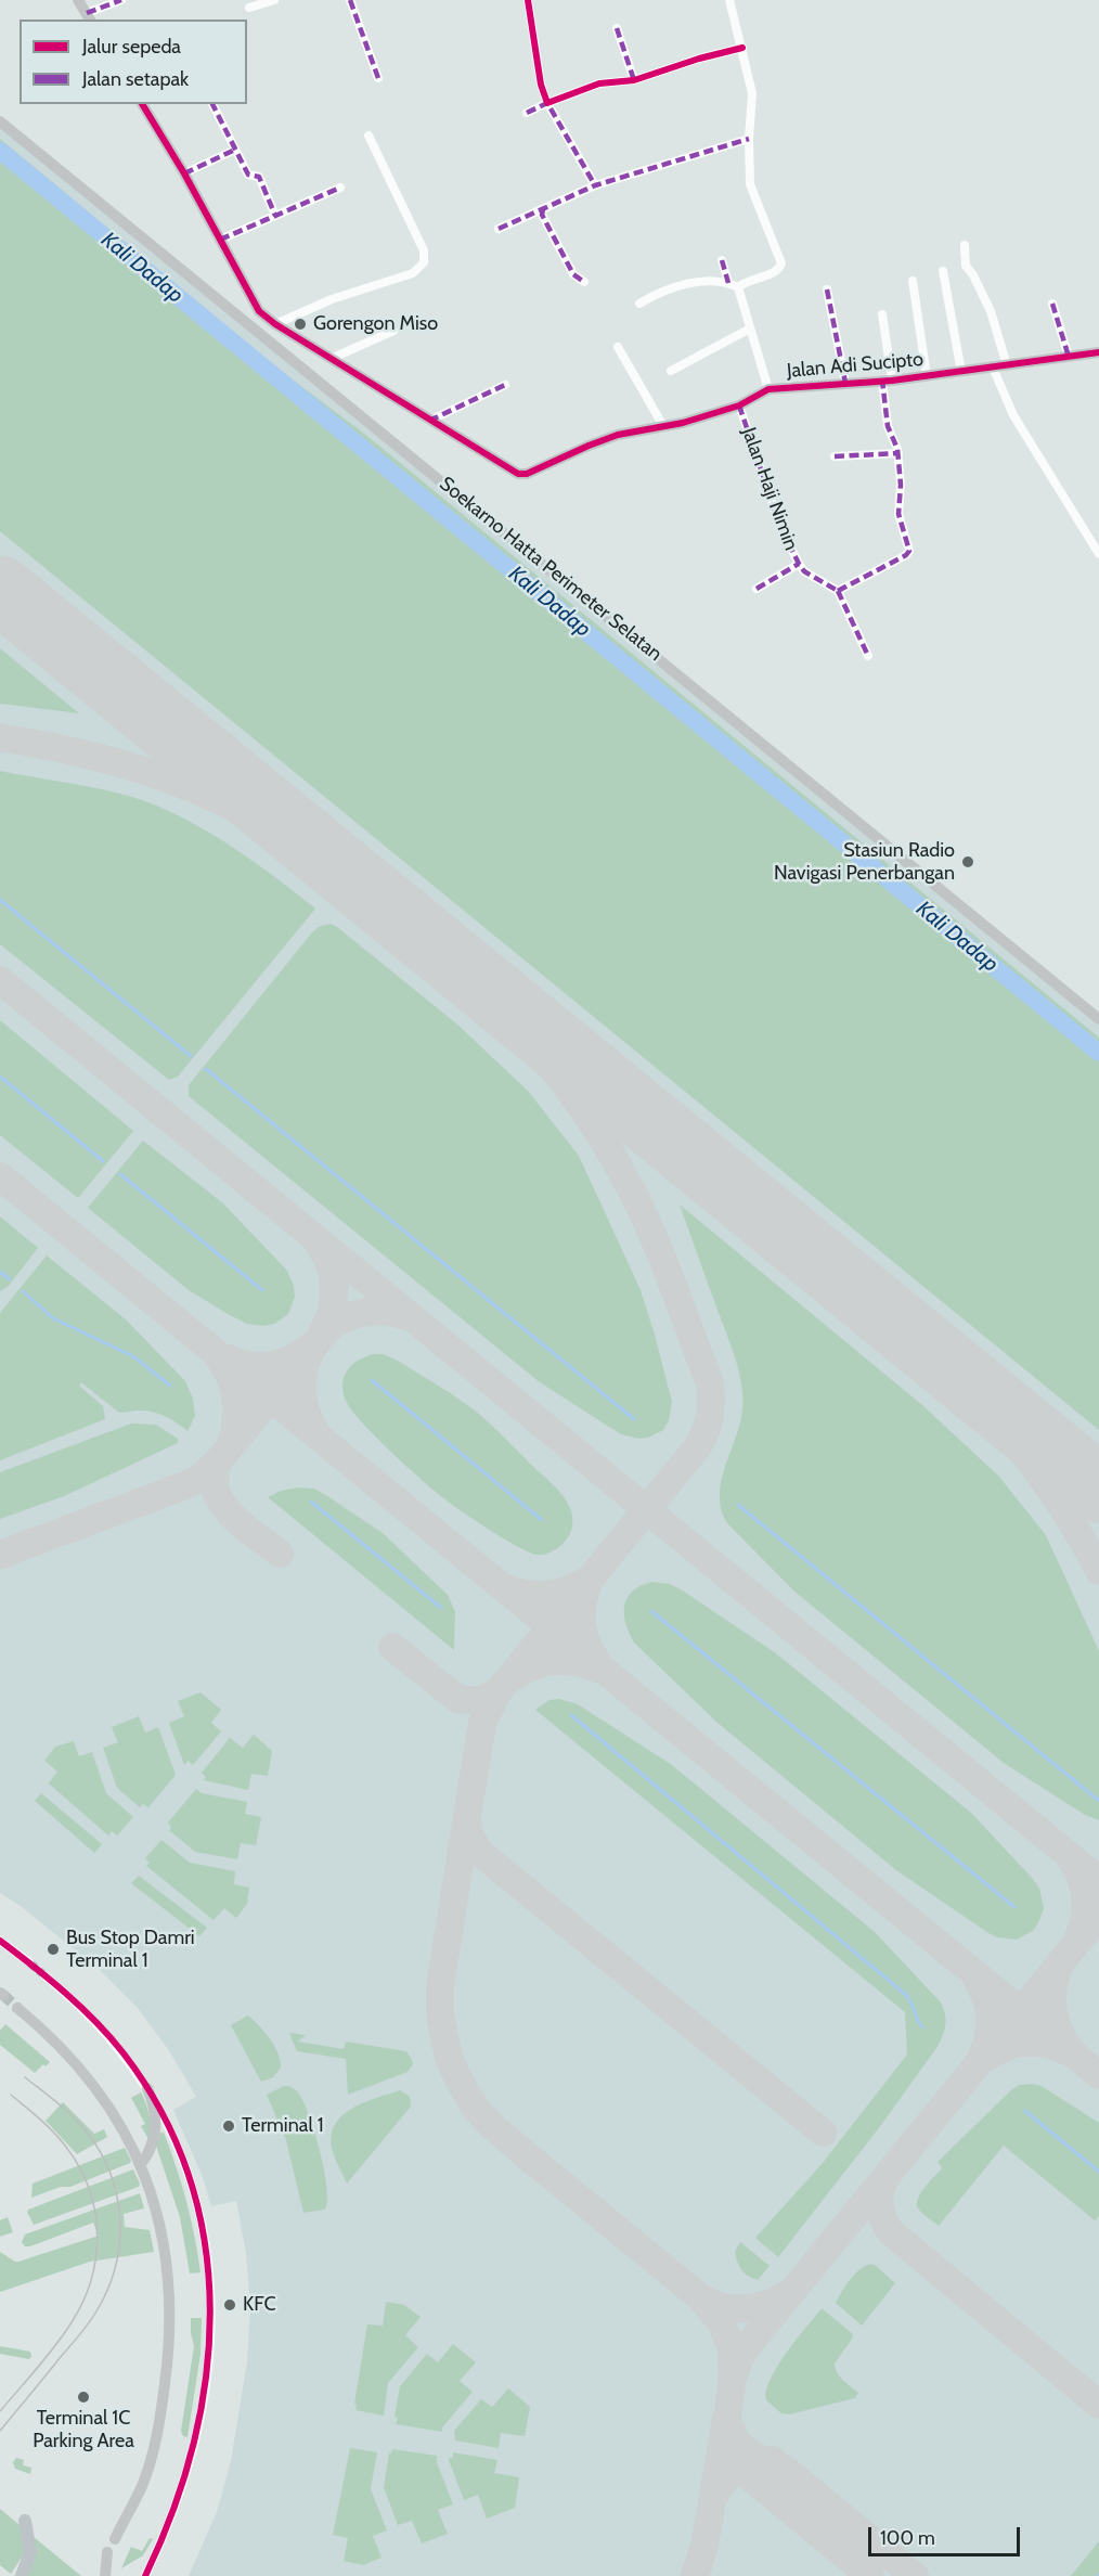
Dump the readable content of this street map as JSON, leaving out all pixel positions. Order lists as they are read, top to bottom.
{
  "streets": {
    "street": ["Jalan Adi Sucipto", "Jalan Haji Nimin", "Soekarno Hatta Perimeter Selatan"]
  },
  "crossings": [
    ["Jalan Adi Sucipto", "Jalan Haji Nimin"]
  ],
  "water": ["Kali Dadap"],
  "places": [
    "Gorengon Miso",
    "Stasiun Radio Navigasi Penerbangan",
    "Bus Stop Damri Terminal 1",
    "Terminal 1",
    "KFC",
    "Terminal 1C Parking Area"
  ],
  "legend": ["Jalur sepeda", "Jalan setapak"],
  "scale_bar": "100 m"
}
